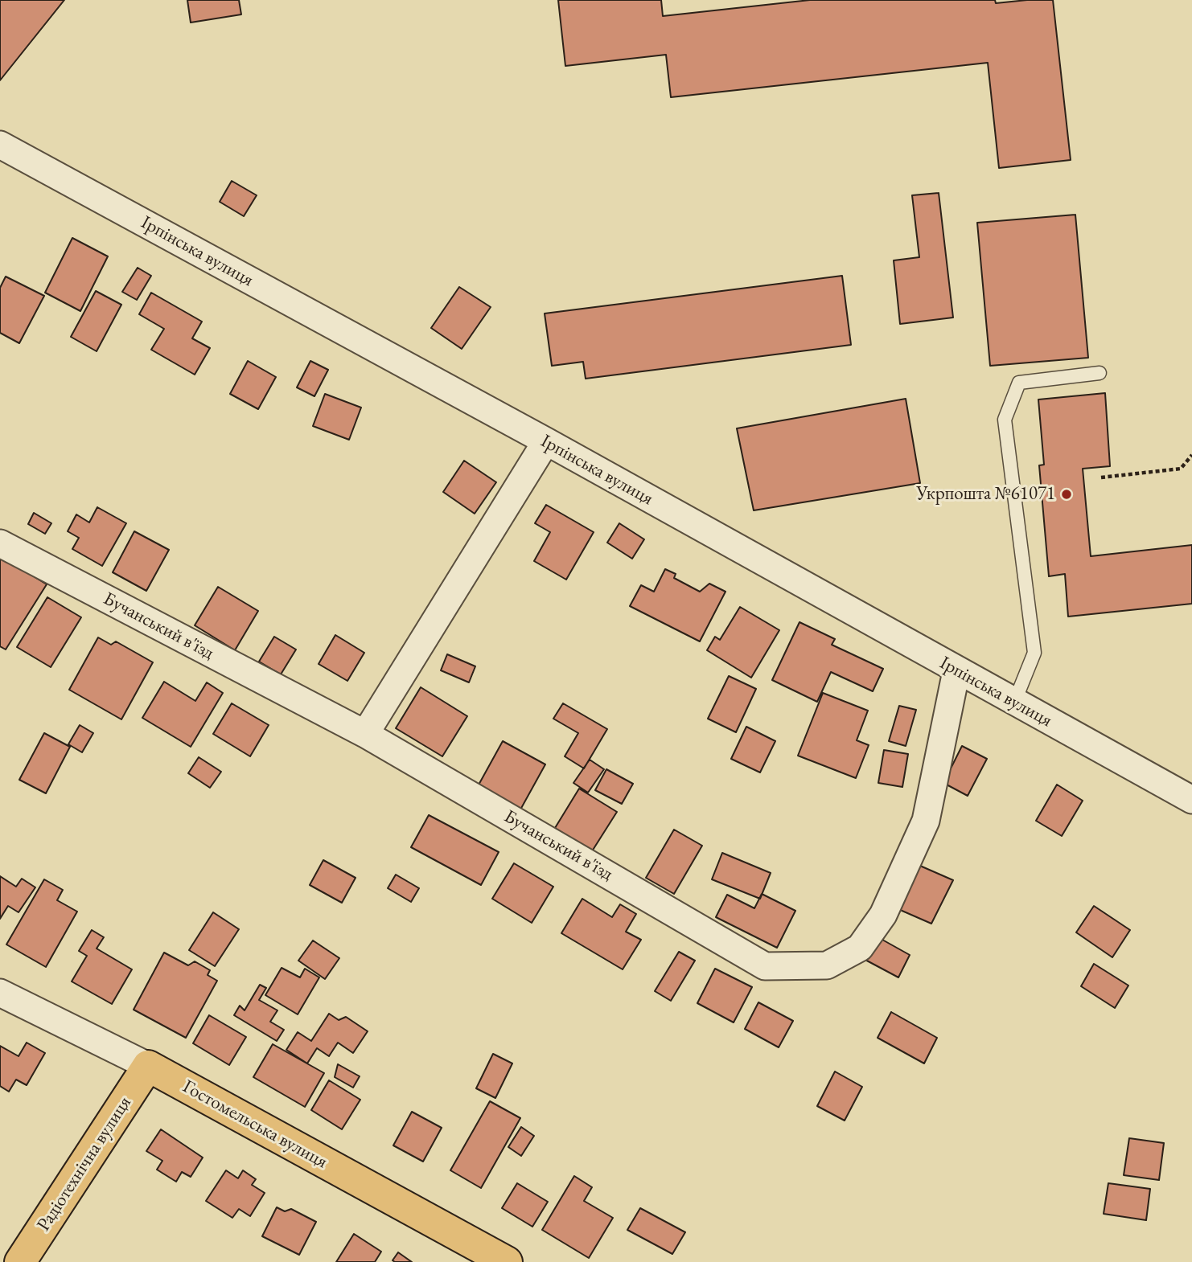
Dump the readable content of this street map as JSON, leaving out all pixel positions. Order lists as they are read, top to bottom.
{
  "streets": {
    "main road": ["Гостомельська вулиця", "Радіотехнічна вулиця"],
    "street": ["Ірпінська вулиця", "Бучанський в'їзд"]
  },
  "crossings": [
    ["Ірпінська вулиця", "Бучанський в'їзд"],
    ["Гостомельська вулиця", "Радіотехнічна вулиця"]
  ],
  "places": ["Укрпошта №61071"]
}
